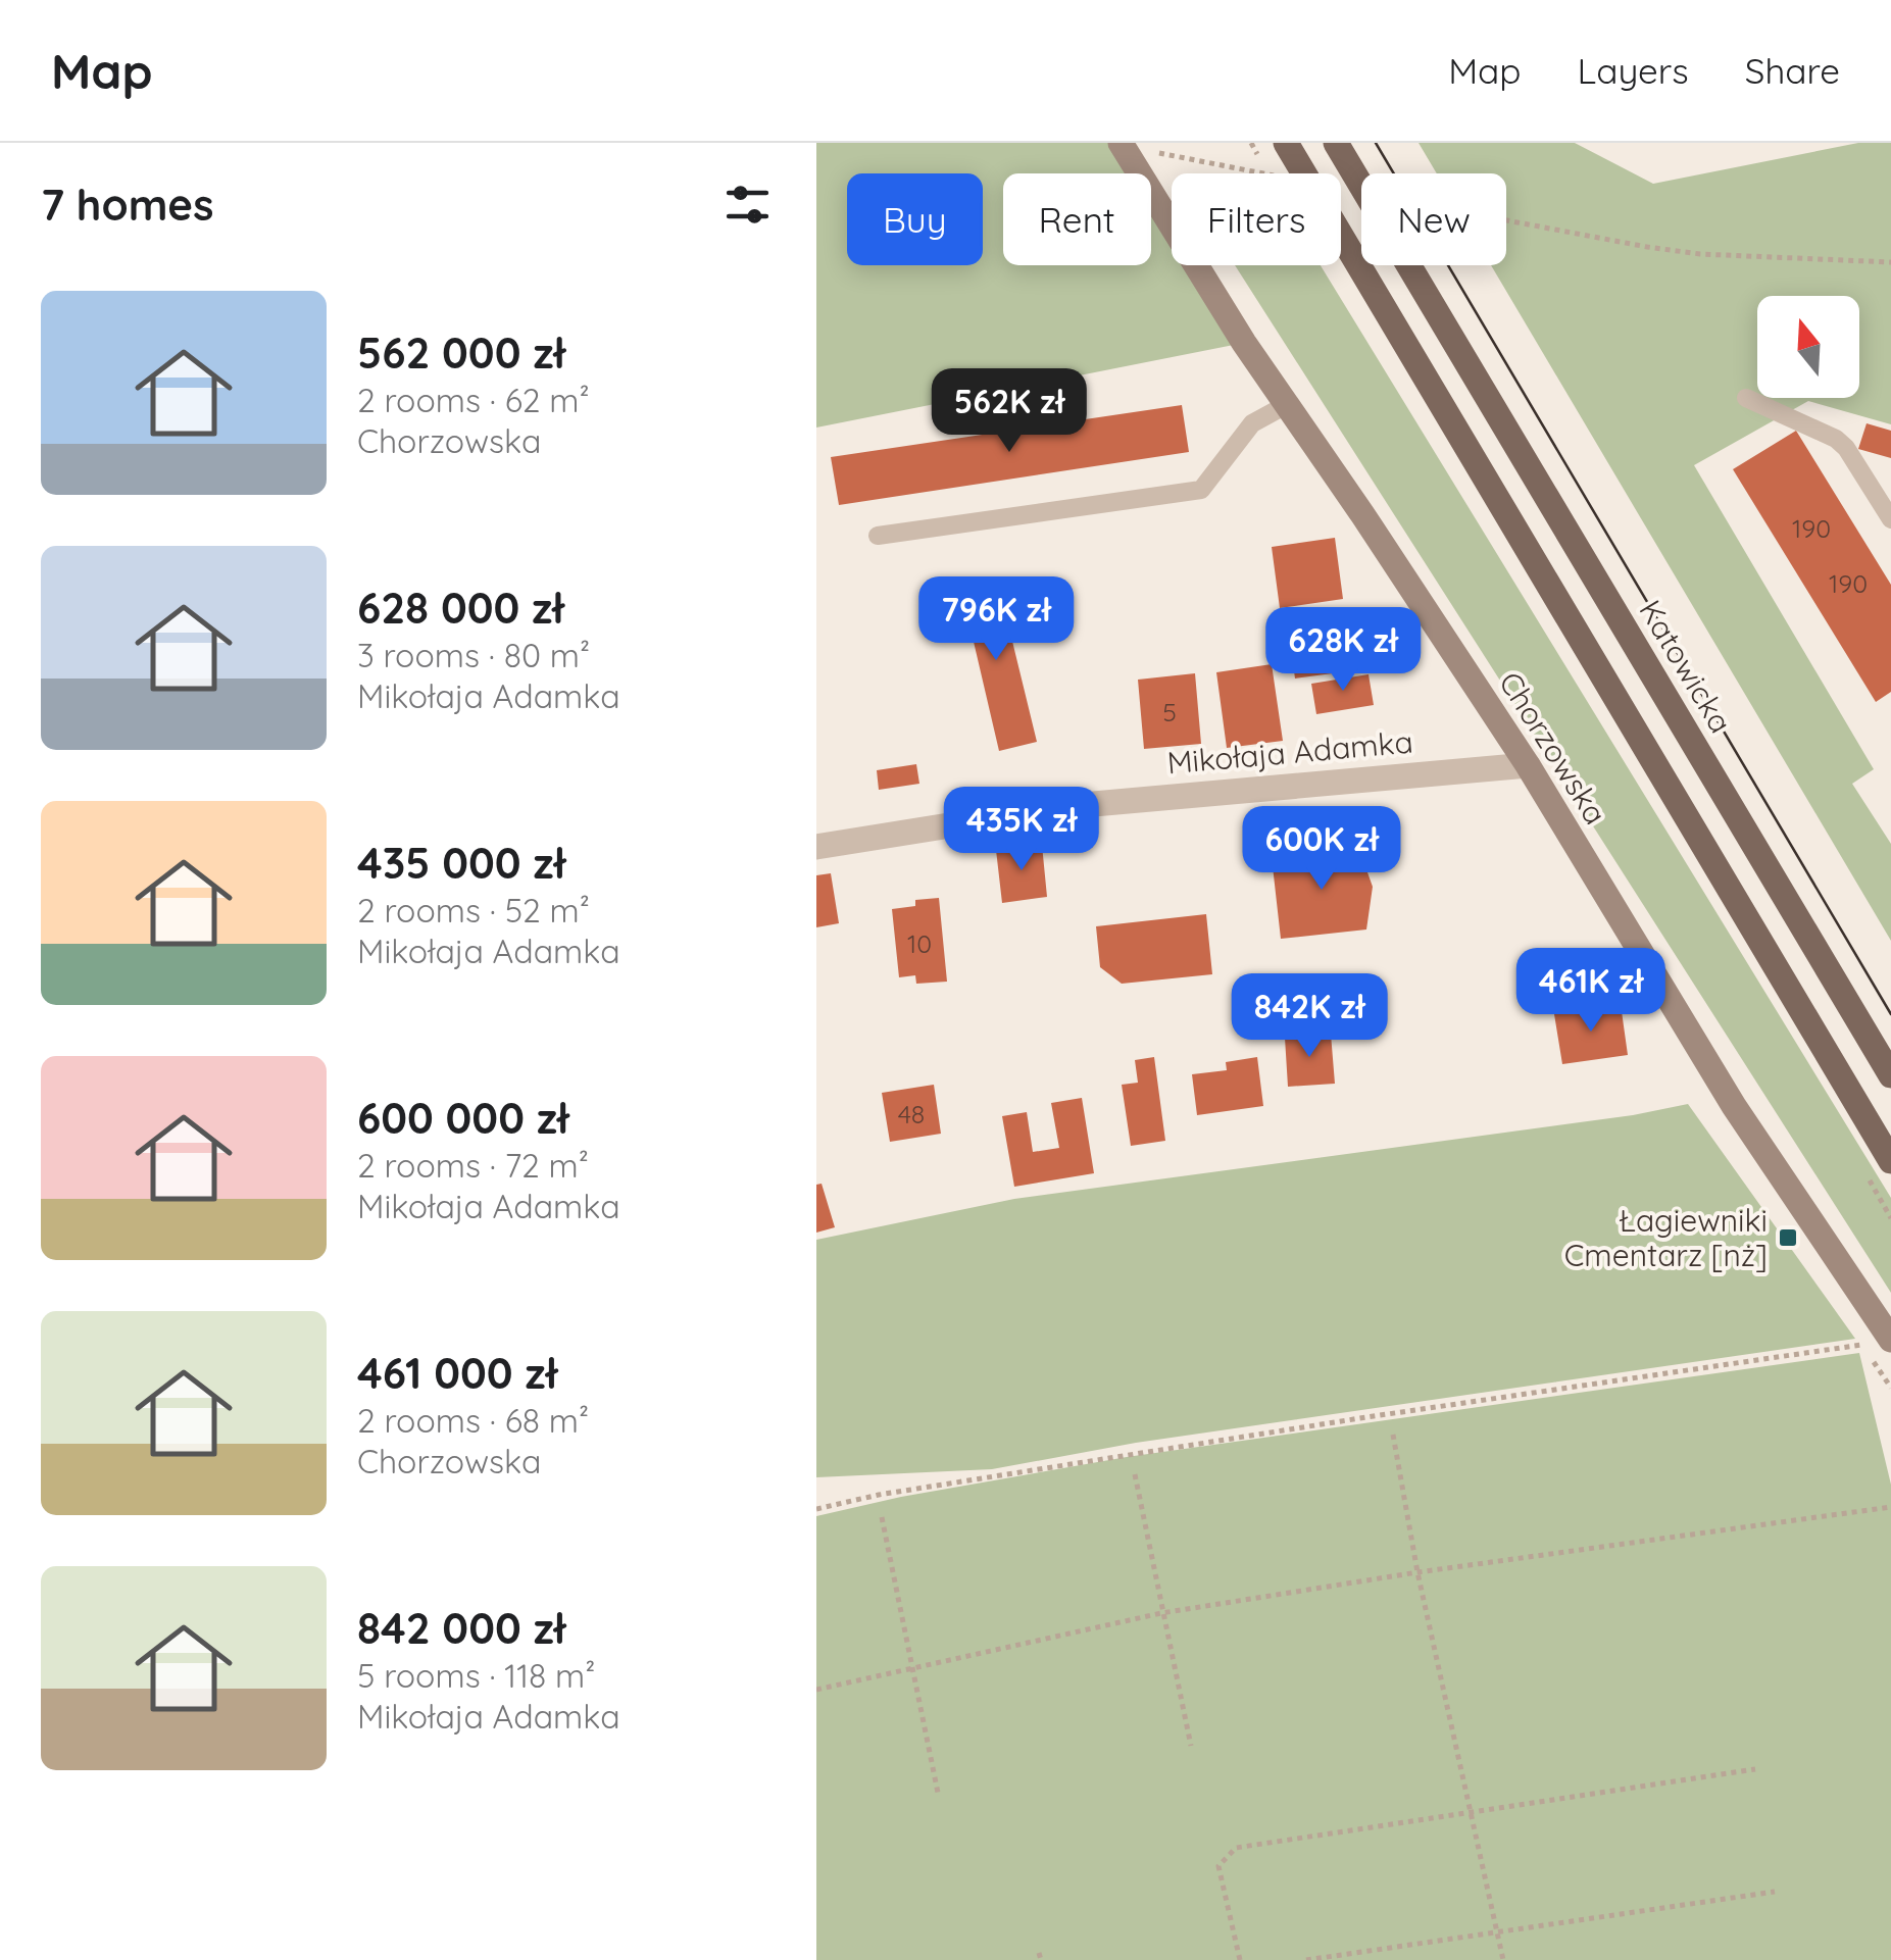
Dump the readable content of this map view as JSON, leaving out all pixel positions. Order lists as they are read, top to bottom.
{
  "streets": {
    "main road": ["Katowicka"],
    "street": ["Chorzowska", "Mikołaja Adamka"]
  },
  "crossings": [
    ["Chorzowska", "Mikołaja Adamka"]
  ],
  "places": {
    "transit": ["Łagiewniki Cmentarz [nż]"]
  },
  "house_numbers": [
    "190",
    "190",
    "5",
    "10",
    "48"
  ],
  "north": "top",
  "page": {
    "header": "Map",
    "nav": ["Map", "Layers", "Share"],
    "heading": "7 homes",
    "chip": [
      "Buy",
      "Rent",
      "Filters",
      "New"
    ],
    "list": [
      {
        "name": "562 000 zł",
        "note": "2 rooms · 62 m² · Chorzowska"
      },
      {
        "name": "628 000 zł",
        "note": "3 rooms · 80 m² · Mikołaja Adamka"
      },
      {
        "name": "435 000 zł",
        "note": "2 rooms · 52 m² · Mikołaja Adamka"
      },
      {
        "name": "600 000 zł",
        "note": "2 rooms · 72 m² · Mikołaja Adamka"
      },
      {
        "name": "461 000 zł",
        "note": "2 rooms · 68 m² · Chorzowska"
      },
      {
        "name": "842 000 zł",
        "note": "5 rooms · 118 m² · Mikołaja Adamka"
      }
    ],
    "price": [
      "562K zł",
      "796K zł",
      "628K zł",
      "435K zł",
      "600K zł",
      "461K zł",
      "842K zł"
    ]
  }
}
